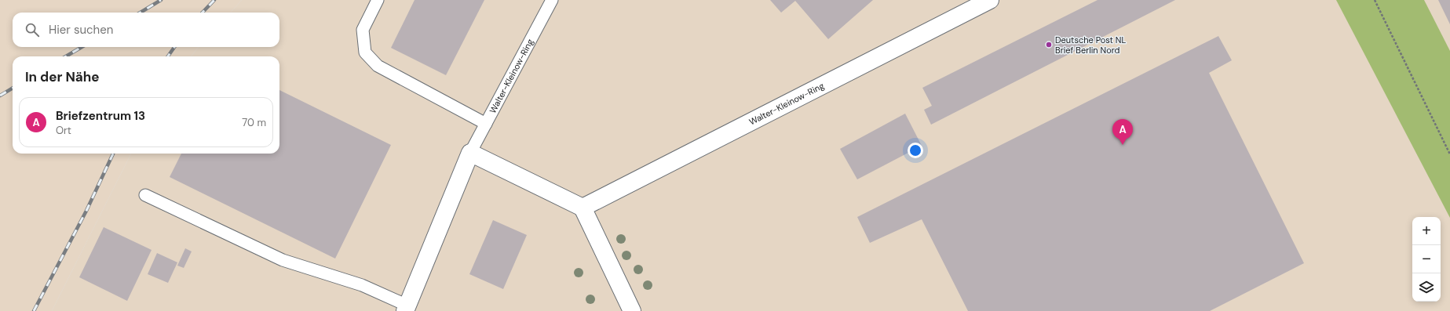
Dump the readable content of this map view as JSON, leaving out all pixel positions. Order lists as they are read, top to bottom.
{
  "streets": {
    "street": ["Walter-Kleinow-Ring"]
  },
  "places": ["Deutsche Post NL Brief Berlin Nord"],
  "page": {
    "search": "Hier suchen",
    "heading": "In der Nähe",
    "list": [
      {
        "mark": "A",
        "name": "Briefzentrum 13",
        "note": "Ort",
        "value": "70 m"
      }
    ],
    "pins": "A",
    "map_buttons": ["+", "−"]
  }
}
